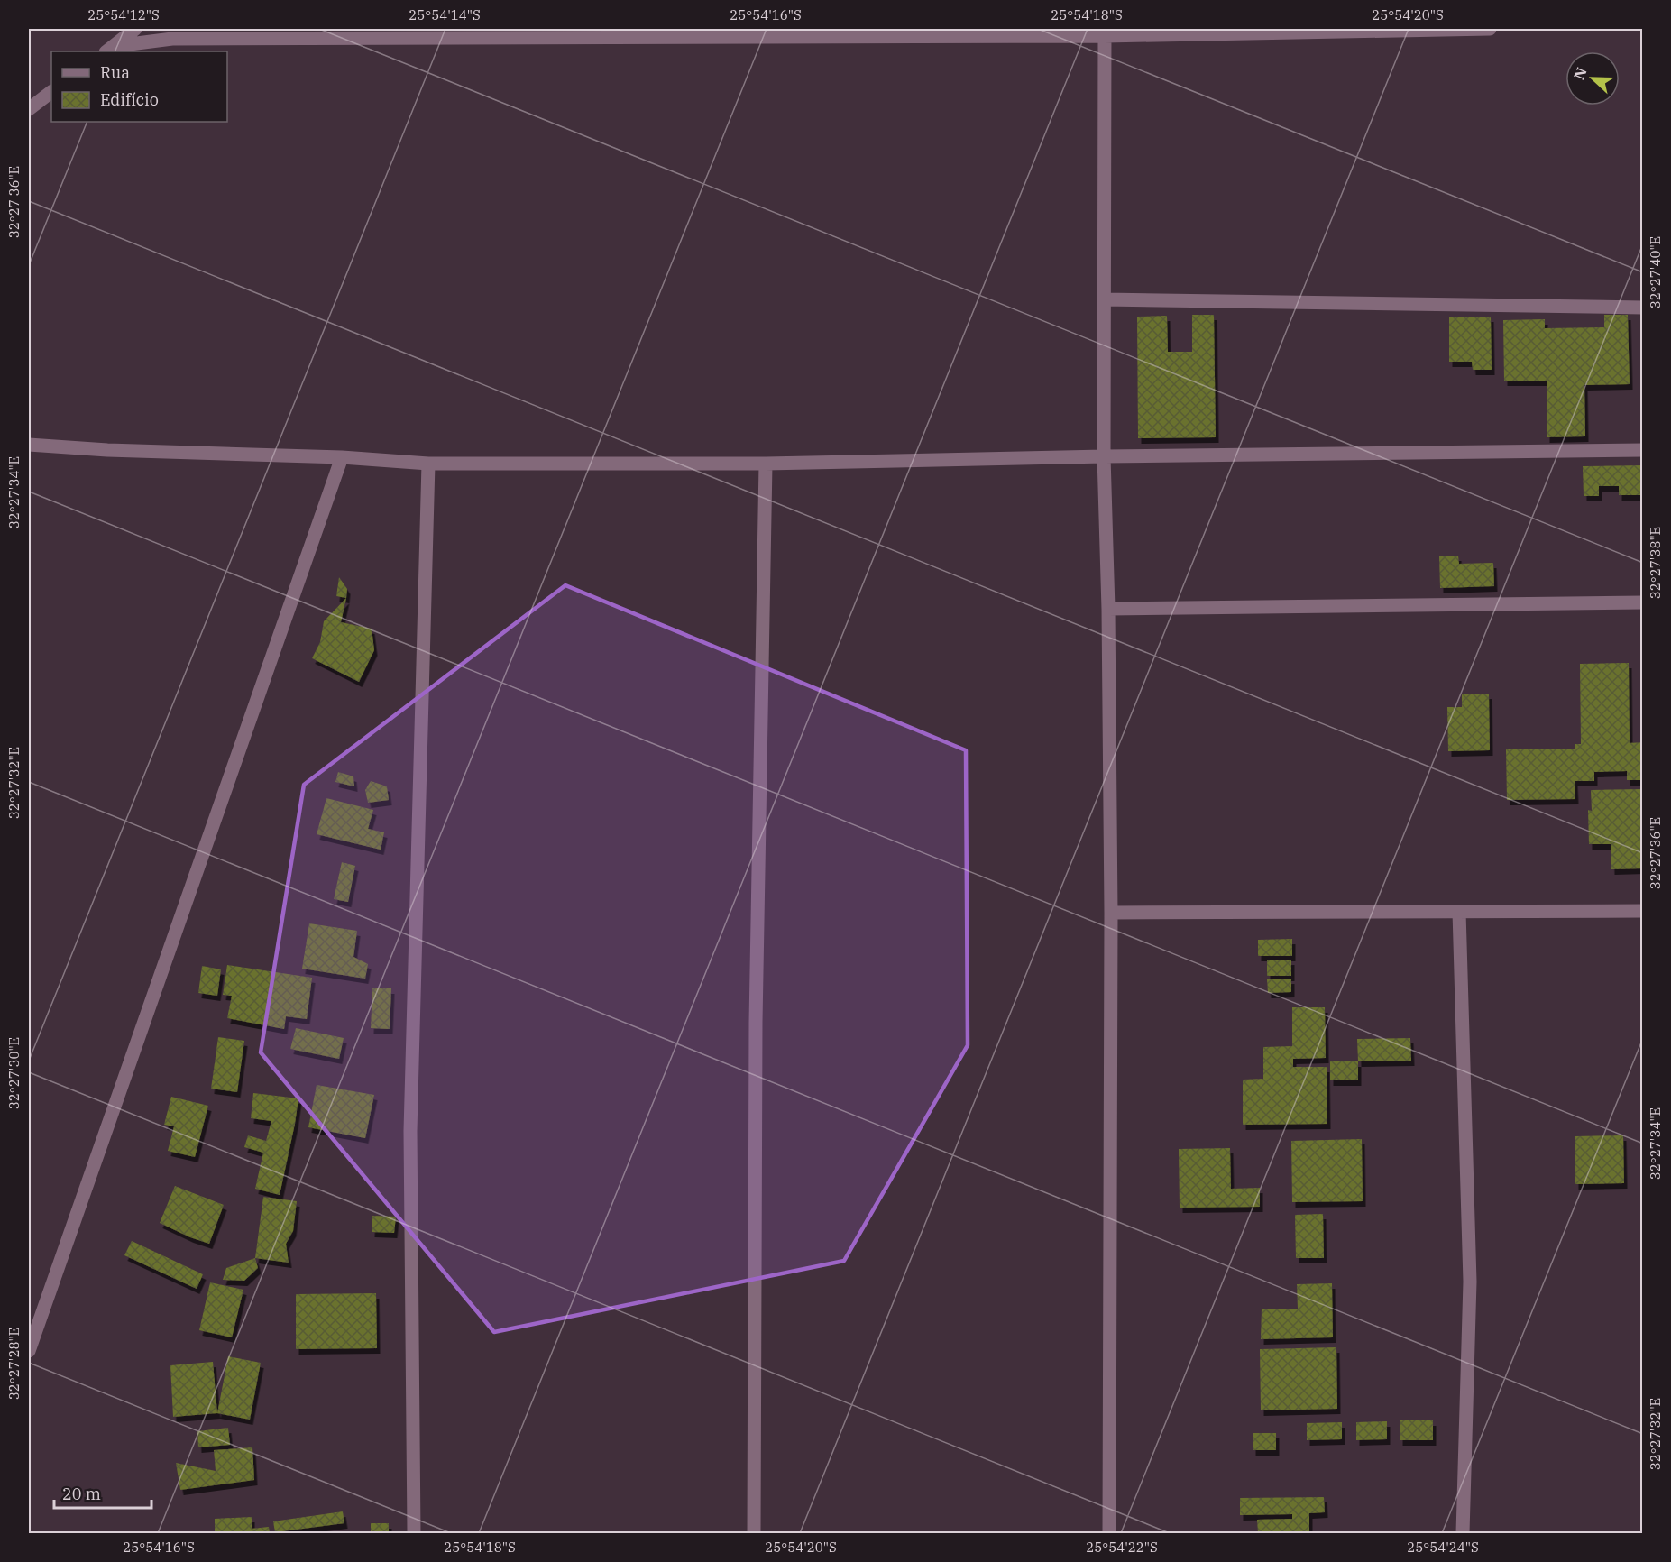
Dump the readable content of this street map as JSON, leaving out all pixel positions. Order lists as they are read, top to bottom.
{
  "legend": ["Rua", "Edifício"],
  "scale_bar": "20 m",
  "north": "left",
  "coordinates": [
    "25°54'12\"S",
    "25°54'14\"S",
    "25°54'16\"S",
    "25°54'18\"S",
    "25°54'20\"S",
    "32°27'36\"E",
    "32°27'40\"E",
    "32°27'34\"E",
    "32°27'38\"E",
    "32°27'32\"E",
    "32°27'30\"E",
    "32°27'28\"E",
    "25°54'22\"S",
    "25°54'24\"S"
  ]
}
